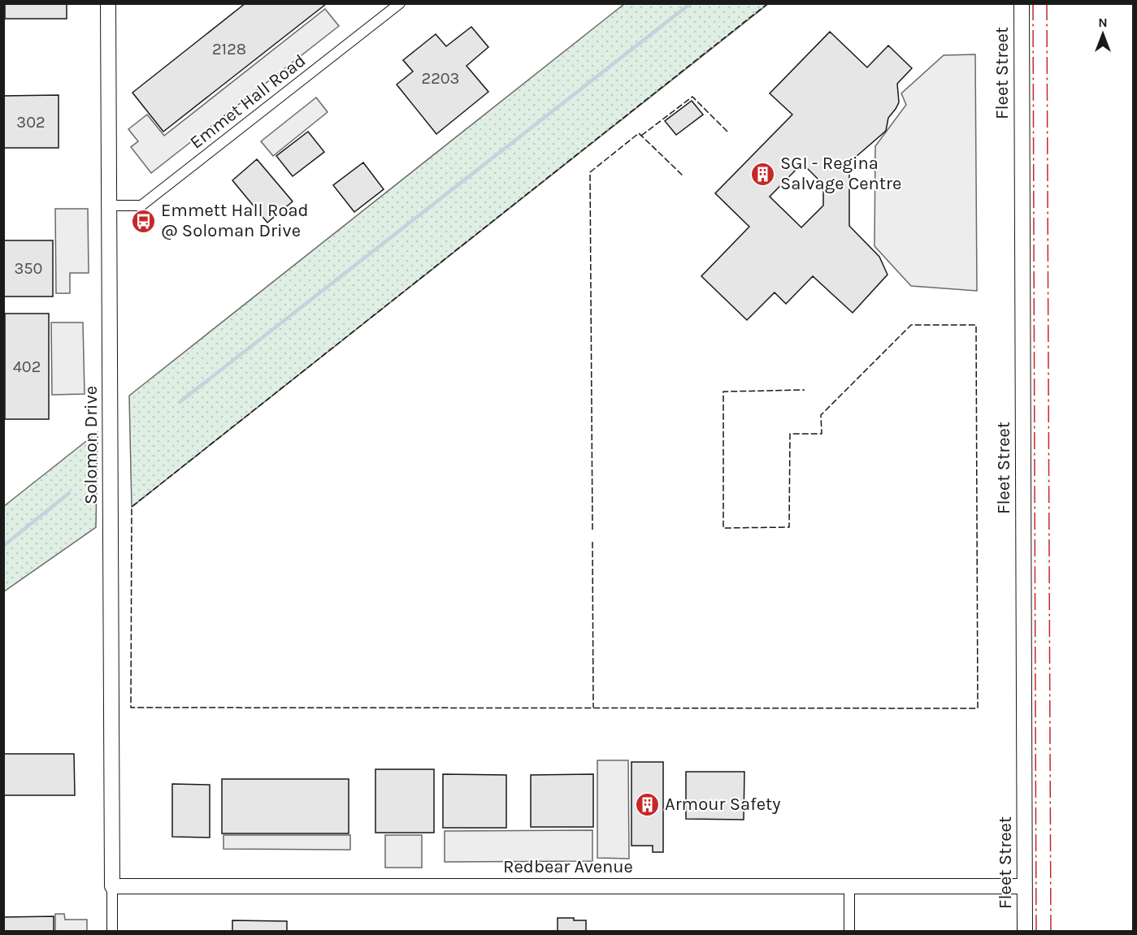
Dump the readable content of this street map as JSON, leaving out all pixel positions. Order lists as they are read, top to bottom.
{
  "streets": {
    "street": [
      "Fleet Street",
      "Emmet Hall Road",
      "Solomon Drive",
      "Redbear Avenue"
    ]
  },
  "crossings": [
    ["Fleet Street", "Redbear Avenue"],
    ["Emmet Hall Road", "Solomon Drive"],
    ["Solomon Drive", "Redbear Avenue"]
  ],
  "places": {
    "building": ["SGI - Regina Salvage Centre", "Armour Safety"],
    "bus stop": ["Emmett Hall Road @ Soloman Drive"]
  },
  "house_numbers": [
    "2128",
    "2203",
    "302",
    "350",
    "402"
  ],
  "north": "top"
}
